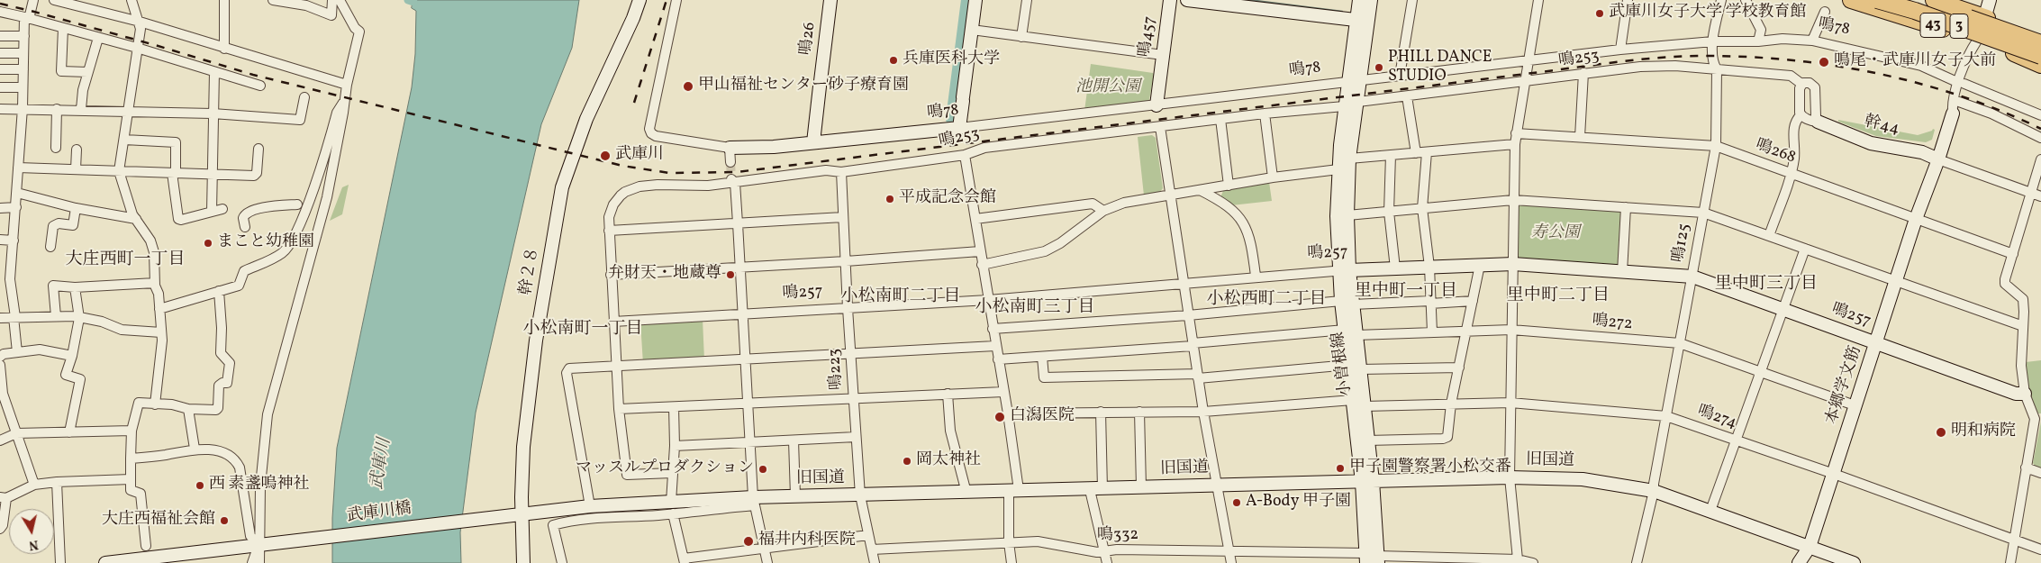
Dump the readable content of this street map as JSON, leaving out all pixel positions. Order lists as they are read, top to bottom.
{
  "streets": {
    "highway": ["43", "3"],
    "street": [
      "鳴78",
      "鳴457",
      "鳴26",
      "鳴253",
      "幹44",
      "鳴268",
      "鳴125",
      "鳴257",
      "幹２８",
      "鳴272",
      "小曽根線",
      "鳴223",
      "本郷学文筋",
      "鳴274",
      "旧国道",
      "武庫川橋",
      "鳴332"
    ]
  },
  "crossings": [
    ["43", "本郷学文筋"],
    ["鳴78", "鳴457"],
    ["鳴78", "鳴26"],
    ["鳴78", "鳴125"],
    ["鳴78", "小曽根線"],
    ["鳴78", "本郷学文筋"],
    ["鳴253", "幹44"],
    ["鳴253", "鳴125"],
    ["鳴253", "鳴257"],
    ["鳴253", "小曽根線"],
    ["鳴253", "鳴223"],
    ["幹44", "本郷学文筋"],
    ["鳴268", "鳴125"],
    ["鳴268", "本郷学文筋"],
    ["鳴125", "鳴257"],
    ["鳴125", "鳴272"],
    ["鳴125", "鳴274"],
    ["鳴125", "旧国道"],
    ["鳴257", "小曽根線"],
    ["鳴257", "鳴223"],
    ["鳴257", "本郷学文筋"],
    ["幹２８", "旧国道"],
    ["鳴272", "小曽根線"],
    ["鳴272", "本郷学文筋"],
    ["小曽根線", "鳴274"],
    ["小曽根線", "旧国道"],
    ["小曽根線", "鳴332"],
    ["鳴223", "旧国道"],
    ["鳴223", "鳴332"],
    ["本郷学文筋", "鳴274"],
    ["本郷学文筋", "旧国道"],
    ["旧国道", "武庫川橋"]
  ],
  "districts": [
    "大庄西町一丁目",
    "里中町三丁目",
    "里中町一丁目",
    "里中町二丁目",
    "小松南町二丁目",
    "小松西町二丁目",
    "小松南町三丁目",
    "小松南町一丁目"
  ],
  "water": ["武庫川"],
  "parks": ["池開公園", "寿公園"],
  "places": [
    "武庫川女子大学 学校教育館",
    "兵庫医科大学",
    "鳴尾・武庫川女子大前",
    "PHILL DANCE STUDIO",
    "甲山福祉センター砂子療育園",
    "武庫川",
    "平成記念会館",
    "まこと幼稚園",
    "弁財天・地蔵尊",
    "白潟医院",
    "明和病院",
    "岡太神社",
    "甲子園警察署小松交番",
    "マッスルプロダクション",
    "西 素盞嗚神社",
    "A-Body 甲子園",
    "大庄西福祉会館",
    "福井内科医院"
  ],
  "north": "bottom"
}
